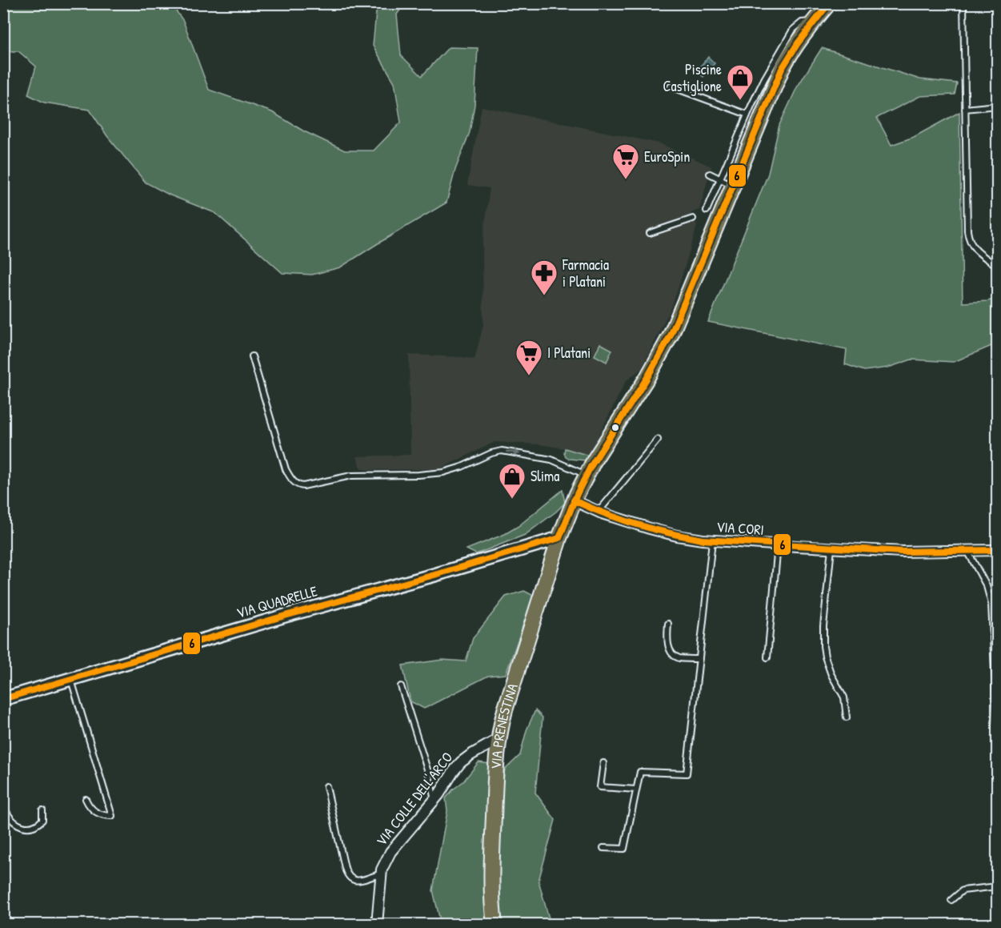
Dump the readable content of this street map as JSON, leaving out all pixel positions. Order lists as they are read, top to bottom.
{
  "streets": {
    "main road": ["VIA PRENESTINA"],
    "street": ["VIA CORI", "VIA QUADRELLE", "VIA COLLE DELL'ARCO"]
  },
  "crossings": [
    ["VIA CORI", "VIA PRENESTINA"],
    ["VIA QUADRELLE", "VIA PRENESTINA"],
    ["VIA PRENESTINA", "VIA COLLE DELL'ARCO"]
  ],
  "places": {
    "shop": ["Piscine Castiglione", "Slima"],
    "supermarket": ["EuroSpin", "I Platani"],
    "pharmacy": ["Farmacia i Platani"]
  },
  "lines": ["transit line 6"]
}
